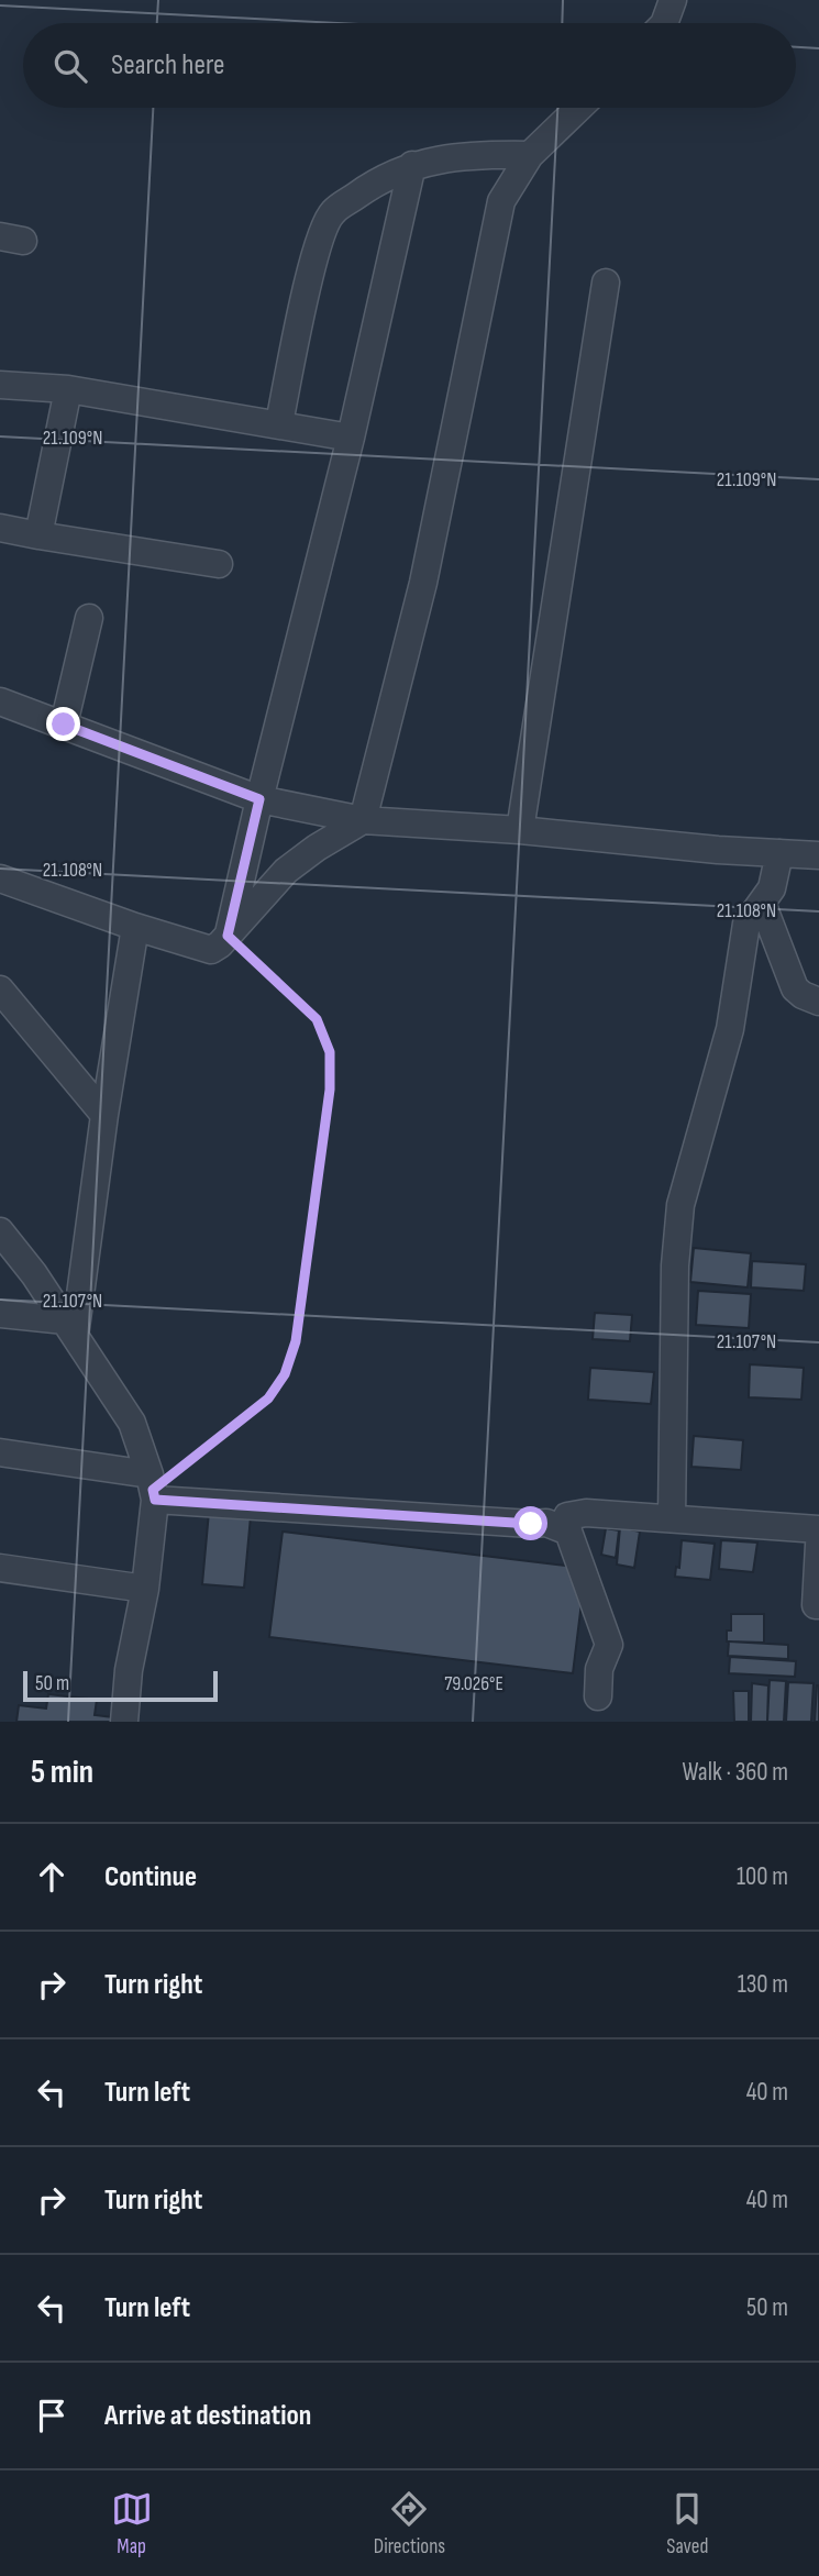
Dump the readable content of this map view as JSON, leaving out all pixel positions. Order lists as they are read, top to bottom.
{
  "scale_bar": "50 m",
  "page": {
    "search": "Search here",
    "scale": "50 m",
    "heading": ["5 min", "Walk · 360 m"],
    "list": [
      ["Continue", "100 m"],
      ["Turn right", "130 m"],
      ["Turn left", "40 m"],
      ["Turn right", "40 m"],
      ["Turn left", "50 m"],
      "Arrive at destination"
    ],
    "nav": ["Map", "Directions", "Saved"]
  },
  "coordinates": [
    "21.109°N",
    "21.108°N",
    "21.107°N",
    "79.026°E"
  ]
}
